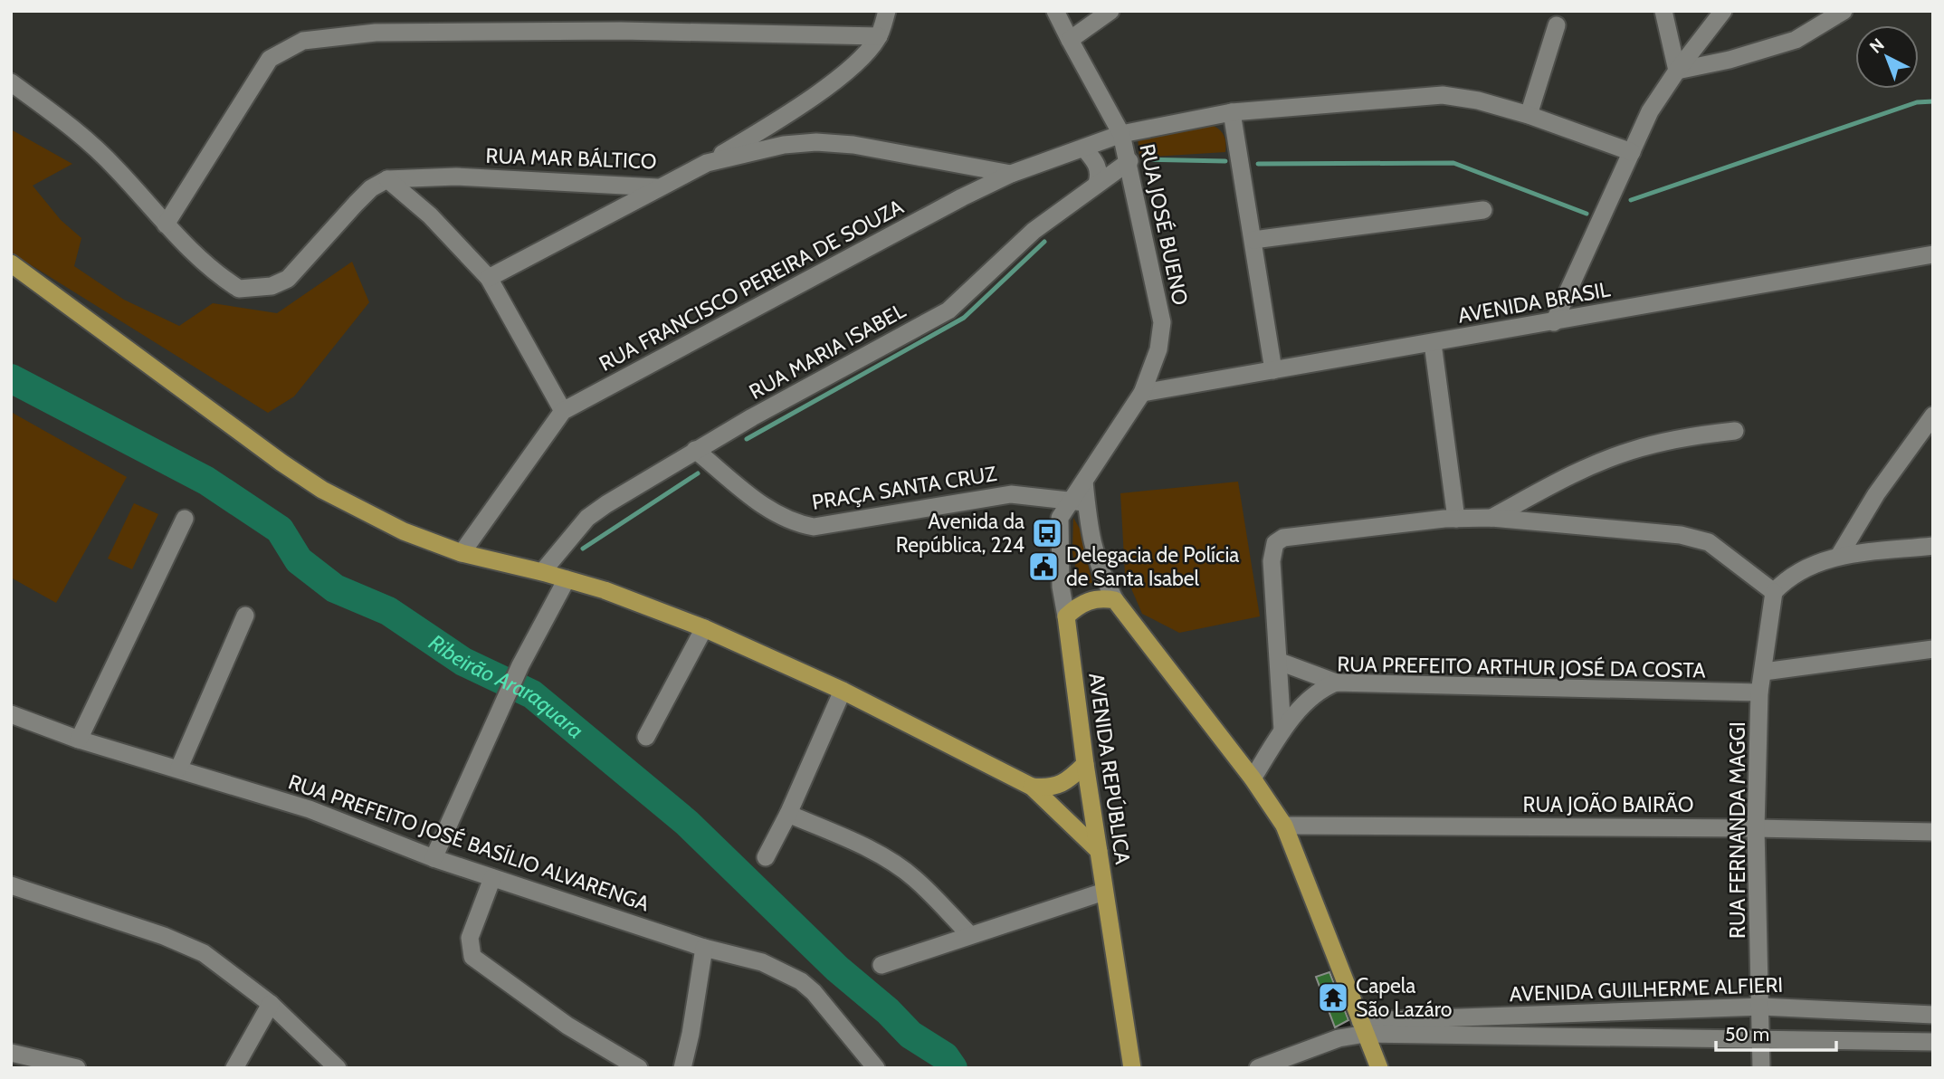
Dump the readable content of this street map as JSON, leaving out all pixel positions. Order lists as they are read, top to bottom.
{
  "streets": {
    "main road": ["AVENIDA REPÚBLICA"],
    "street": [
      "RUA MAR BÁLTICO",
      "RUA JOSÉ BUENO",
      "RUA FRANCISCO PEREIRA DE SOUZA",
      "AVENIDA BRASIL",
      "RUA MARIA ISABEL",
      "PRAÇA SANTA CRUZ",
      "RUA PREFEITO ARTHUR JOSÉ DA COSTA",
      "RUA JOÃO BAIRÃO",
      "RUA FERNANDA MAGGI",
      "RUA PREFEITO JOSÉ BASÍLIO ALVARENGA",
      "AVENIDA GUILHERME ALFIERI"
    ]
  },
  "crossings": [
    ["RUA MAR BÁLTICO", "RUA FRANCISCO PEREIRA DE SOUZA"],
    ["RUA JOSÉ BUENO", "RUA FRANCISCO PEREIRA DE SOUZA"],
    ["RUA JOSÉ BUENO", "AVENIDA BRASIL"],
    ["RUA JOSÉ BUENO", "RUA MARIA ISABEL"],
    ["RUA JOSÉ BUENO", "AVENIDA REPÚBLICA"],
    ["RUA MARIA ISABEL", "PRAÇA SANTA CRUZ"],
    ["PRAÇA SANTA CRUZ", "AVENIDA REPÚBLICA"],
    ["RUA PREFEITO ARTHUR JOSÉ DA COSTA", "RUA FERNANDA MAGGI"],
    ["RUA JOÃO BAIRÃO", "RUA FERNANDA MAGGI"],
    ["RUA FERNANDA MAGGI", "AVENIDA GUILHERME ALFIERI"]
  ],
  "water": ["Ribeirão Araraquara"],
  "places": {
    "bus stop": ["Avenida da República, 224"],
    "public building": ["Delegacia de Polícia de Santa Isabel"],
    "temple": ["Capela São Lazáro"]
  },
  "scale_bar": "50 m",
  "north": "top left"
}
